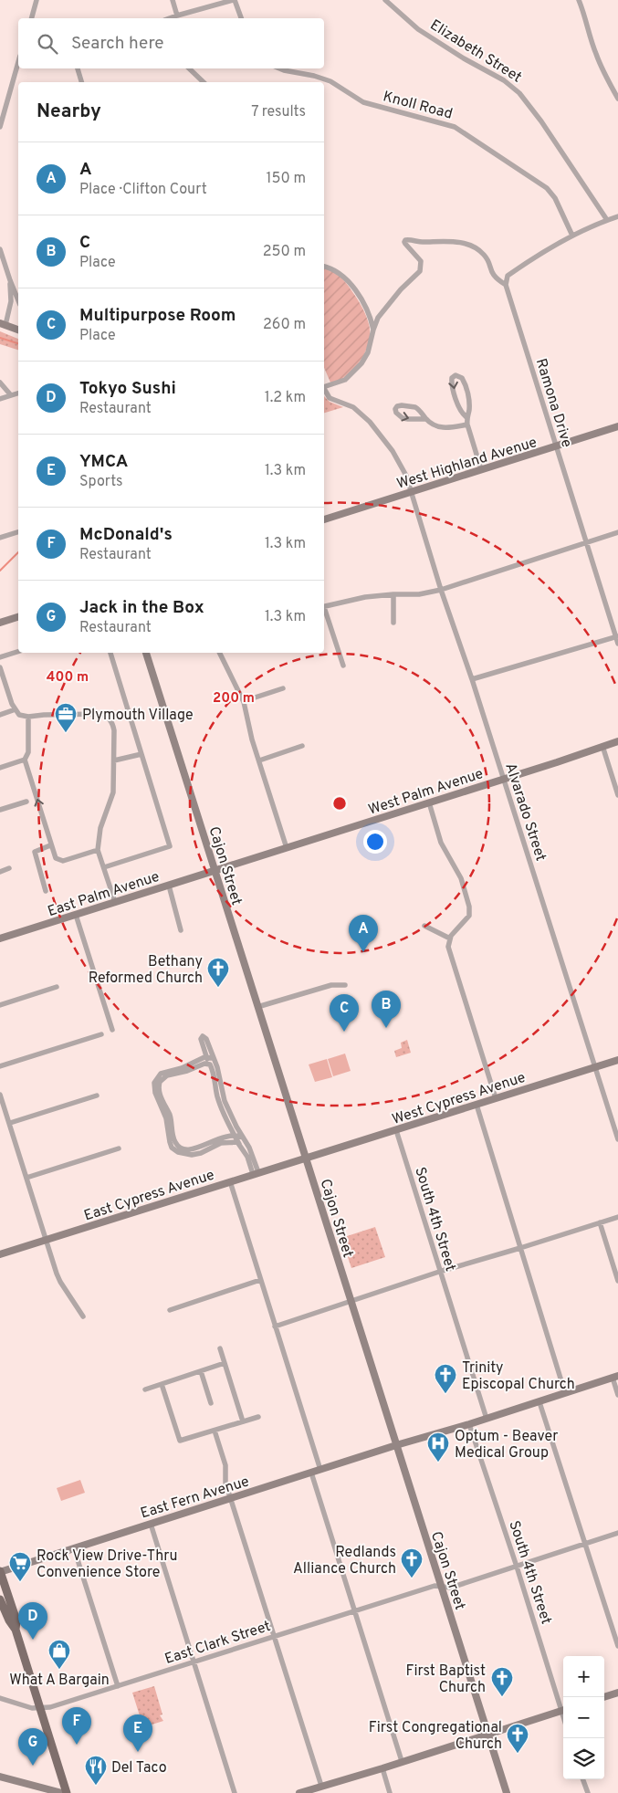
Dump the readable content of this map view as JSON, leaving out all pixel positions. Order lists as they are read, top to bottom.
{
  "streets": {
    "street": [
      "Elizabeth Street",
      "Knoll Road",
      "Ramona Drive",
      "West Highland Avenue",
      "West Palm Avenue",
      "Alvarado Street",
      "Cajon Street",
      "East Palm Avenue",
      "West Cypress Avenue",
      "East Cypress Avenue",
      "South 4th Street",
      "East Fern Avenue",
      "East Clark Street"
    ]
  },
  "crossings": [
    ["Ramona Drive", "West Highland Avenue"],
    ["West Highland Avenue", "Alvarado Street"],
    ["West Palm Avenue", "Alvarado Street"],
    ["West Palm Avenue", "Cajon Street"],
    ["West Palm Avenue", "East Palm Avenue"],
    ["Alvarado Street", "West Cypress Avenue"],
    ["Cajon Street", "East Palm Avenue"],
    ["Cajon Street", "West Cypress Avenue"],
    ["Cajon Street", "East Cypress Avenue"],
    ["Cajon Street", "East Fern Avenue"],
    ["Cajon Street", "East Clark Street"],
    ["West Cypress Avenue", "East Cypress Avenue"],
    ["West Cypress Avenue", "South 4th Street"],
    ["South 4th Street", "East Fern Avenue"],
    ["South 4th Street", "East Clark Street"]
  ],
  "places": {
    "office": ["Plymouth Village"],
    "church": [
      "Bethany Reformed Church",
      "Trinity Episcopal Church",
      "Redlands Alliance Church",
      "First Baptist Church",
      "First Congregational Church"
    ],
    "hospital": ["Optum - Beaver Medical Group"],
    "supermarket": ["Rock View Drive-Thru Convenience Store"],
    "shop": ["What A Bargain"],
    "restaurant": ["Del Taco"]
  },
  "page": {
    "search": "Search here",
    "heading": ["Nearby", "7 results"],
    "list": [
      {
        "mark": "A",
        "name": "A",
        "note": "Place · Clifton Court",
        "value": "150 m"
      },
      {
        "mark": "B",
        "name": "C",
        "note": "Place",
        "value": "250 m"
      },
      {
        "mark": "C",
        "name": "Multipurpose Room",
        "note": "Place",
        "value": "260 m"
      },
      {
        "mark": "D",
        "name": "Tokyo Sushi",
        "note": "Restaurant",
        "value": "1.2 km"
      },
      {
        "mark": "E",
        "name": "YMCA",
        "note": "Sports",
        "value": "1.3 km"
      },
      {
        "mark": "F",
        "name": "McDonald's",
        "note": "Restaurant",
        "value": "1.3 km"
      },
      {
        "mark": "G",
        "name": "Jack in the Box",
        "note": "Restaurant",
        "value": "1.3 km"
      }
    ],
    "pins": [
      "A",
      "B",
      "C",
      "D",
      "F",
      "E",
      "G"
    ],
    "map_buttons": ["+", "−"]
  },
  "rings": ["400 m", "200 m"]
}
